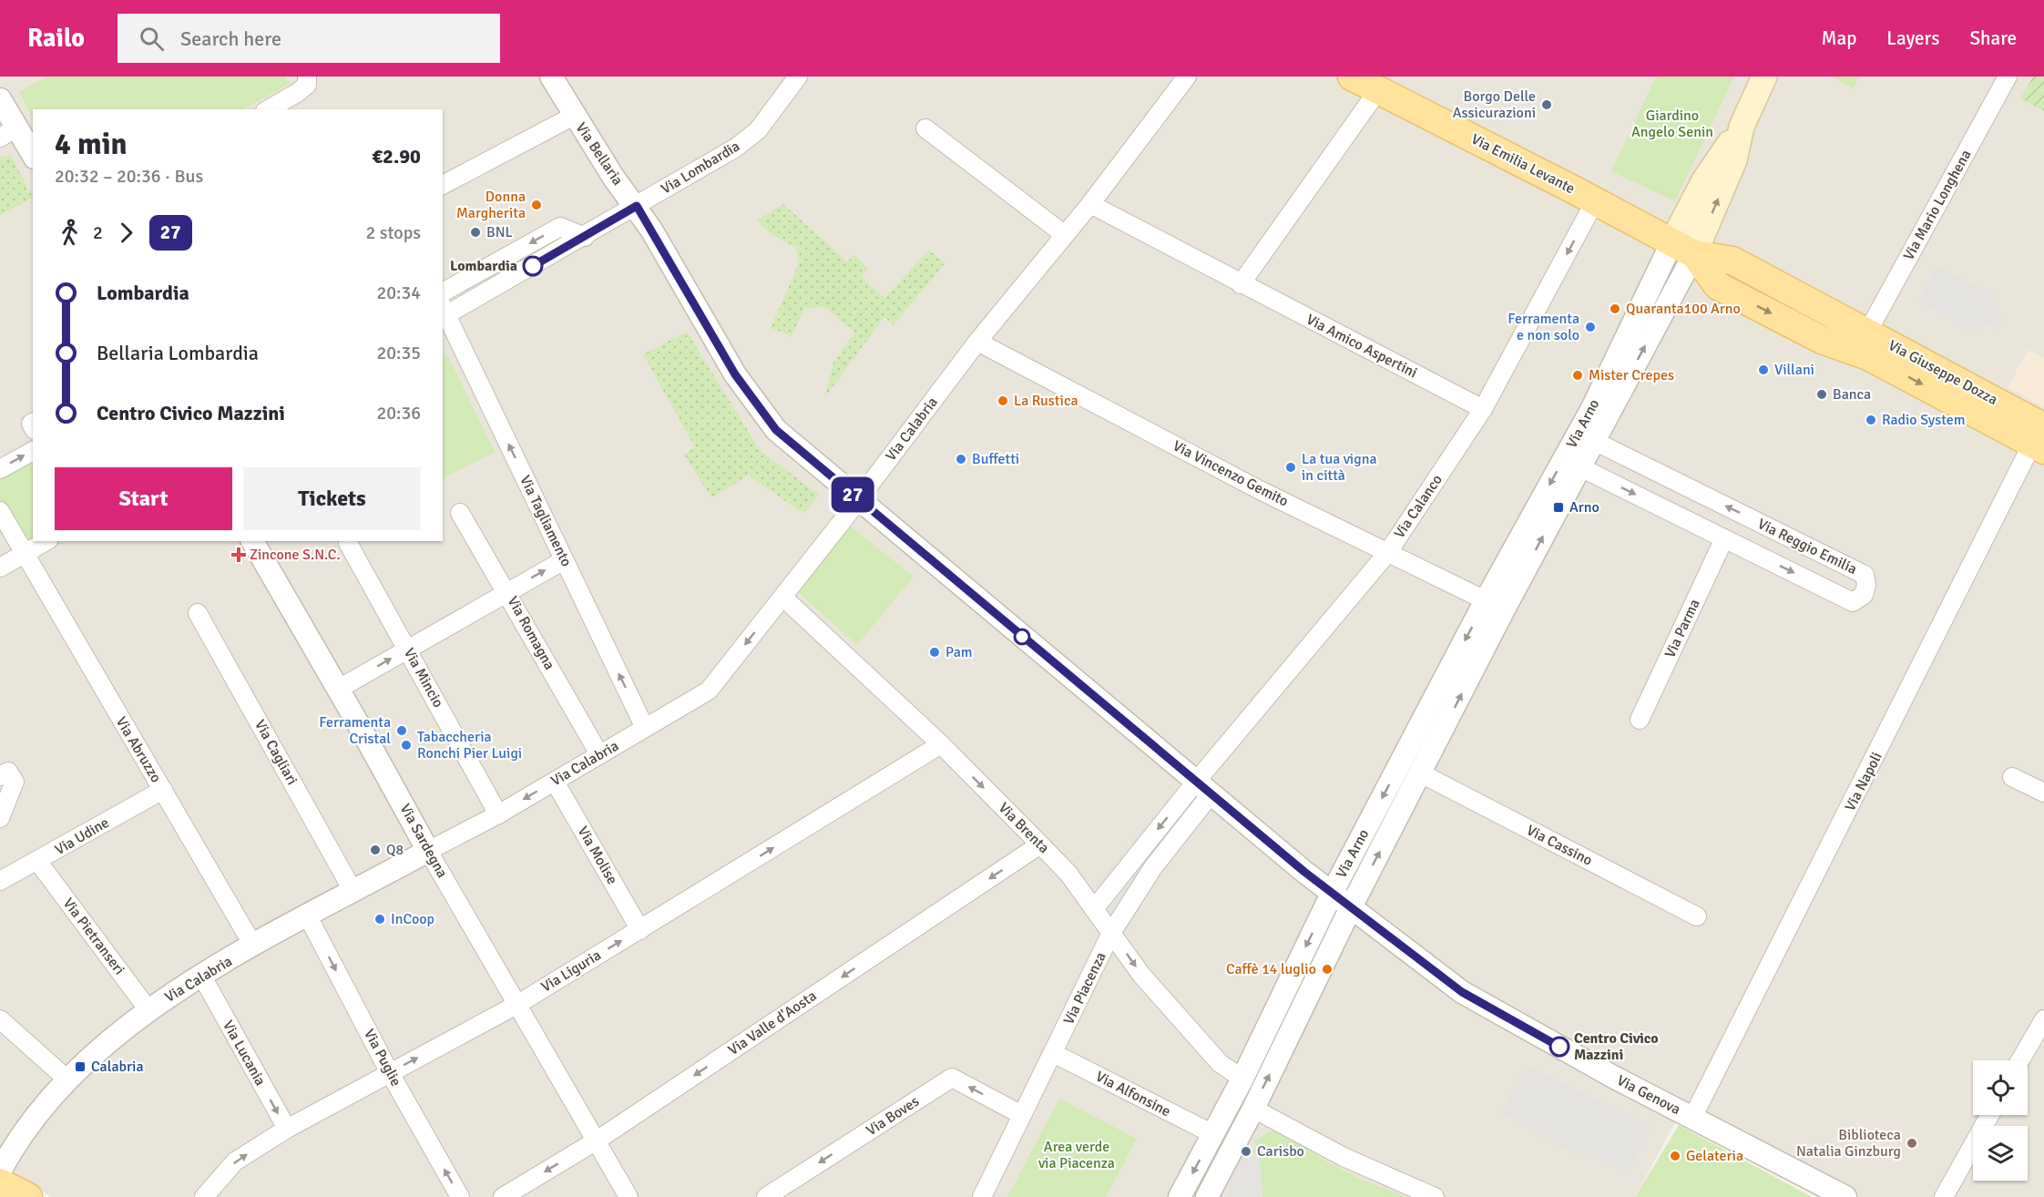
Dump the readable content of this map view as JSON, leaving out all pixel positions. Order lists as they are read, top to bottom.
{
  "streets": {
    "main road": ["Via Emilia Levante", "Via Giuseppe Dozza"],
    "street": [
      "Via Bellaria",
      "Via Lombardia",
      "Via Mario Longhena",
      "Via Amico Aspertini",
      "Via Arno",
      "Via Calabria",
      "Via Vincenzo Gemito",
      "Via Calanco",
      "Via Tagliamento",
      "Via Reggio Emilia",
      "Via Parma",
      "Via Romagna",
      "Via Mincio",
      "Via Abruzzo",
      "Via Cagliari",
      "Via Napoli",
      "Via Brenta",
      "Via Udine",
      "Via Sardegna",
      "Via Cassino",
      "Via Molise",
      "Via Pietranseri",
      "Via Liguria",
      "Via Piacenza",
      "Via Valle d'Aosta",
      "Via Lucania",
      "Via Puglie",
      "Via Alfonsine",
      "Via Genova",
      "Via Boves"
    ]
  },
  "crossings": [
    ["Via Bellaria", "Via Lombardia"],
    ["Via Bellaria", "Via Arno"],
    ["Via Bellaria", "Via Calabria"],
    ["Via Bellaria", "Via Calanco"],
    ["Via Bellaria", "Via Piacenza"],
    ["Via Bellaria", "Via Genova"],
    ["Via Emilia Levante", "Via Giuseppe Dozza"],
    ["Via Emilia Levante", "Via Arno"],
    ["Via Emilia Levante", "Via Calanco"],
    ["Via Lombardia", "Via Tagliamento"],
    ["Via Mario Longhena", "Via Giuseppe Dozza"],
    ["Via Amico Aspertini", "Via Calabria"],
    ["Via Amico Aspertini", "Via Calanco"],
    ["Via Giuseppe Dozza", "Via Arno"],
    ["Via Giuseppe Dozza", "Via Napoli"],
    ["Via Arno", "Via Vincenzo Gemito"],
    ["Via Arno", "Via Reggio Emilia"],
    ["Via Arno", "Via Brenta"],
    ["Via Arno", "Via Cassino"],
    ["Via Arno", "Via Alfonsine"],
    ["Via Arno", "Via Genova"],
    ["Via Calabria", "Via Vincenzo Gemito"],
    ["Via Calabria", "Via Tagliamento"],
    ["Via Calabria", "Via Romagna"],
    ["Via Calabria", "Via Mincio"],
    ["Via Calabria", "Via Abruzzo"],
    ["Via Calabria", "Via Cagliari"],
    ["Via Calabria", "Via Brenta"],
    ["Via Calabria", "Via Sardegna"],
    ["Via Calabria", "Via Molise"],
    ["Via Calabria", "Via Pietranseri"],
    ["Via Calabria", "Via Lucania"],
    ["Via Calabria", "Via Puglie"],
    ["Via Vincenzo Gemito", "Via Calanco"],
    ["Via Calanco", "Via Piacenza"],
    ["Via Reggio Emilia", "Via Parma"],
    ["Via Abruzzo", "Via Udine"],
    ["Via Napoli", "Via Genova"],
    ["Via Brenta", "Via Liguria"],
    ["Via Brenta", "Via Piacenza"],
    ["Via Brenta", "Via Valle d'Aosta"],
    ["Via Udine", "Via Pietranseri"],
    ["Via Sardegna", "Via Liguria"],
    ["Via Sardegna", "Via Valle d'Aosta"],
    ["Via Molise", "Via Liguria"],
    ["Via Liguria", "Via Lucania"],
    ["Via Liguria", "Via Puglie"],
    ["Via Piacenza", "Via Alfonsine"],
    ["Via Piacenza", "Via Boves"]
  ],
  "one_way": [
    "Via Tagliamento",
    "Via Brenta",
    "Via Liguria",
    "Via Valle d'Aosta",
    "Via Lucania",
    "Via Boves"
  ],
  "parks": ["Giardino Angelo Senin", "Area verde via Piacenza"],
  "places": {
    "other": [
      "Borgo Delle Assicurazioni",
      "Donna Margherita",
      "BNL",
      "Lombardia",
      "Quaranta100 Arno",
      "Ferramenta e non solo",
      "Villani",
      "Mister Crepes",
      "Banca",
      "La Rustica",
      "Radio System",
      "Buffetti",
      "La tua vigna in città",
      "Pam",
      "Ferramenta Cristal",
      "Tabaccheria Ronchi Pier Luigi",
      "Q8",
      "InCoop",
      "Caffè 14 luglio",
      "Centro Civico Mazzini",
      "Biblioteca Natalia Ginzburg",
      "Carisbo",
      "Gelateria"
    ],
    "transit": ["Arno", "Calabria"],
    "health": ["Zincone S.N.C."]
  },
  "lines": ["bus line 27"],
  "page": {
    "header": "Railo",
    "search": "Search here",
    "nav": ["Map", "Layers", "Share"],
    "on_map": "27",
    "heading": ["4 min", "20:32 – 20:36 · Bus", "€2.90"],
    "legs": ["2", "27", "2 stops"],
    "list": [
      {
        "name": "Lombardia",
        "value": "20:34"
      },
      {
        "name": "Bellaria Lombardia",
        "value": "20:35"
      },
      {
        "name": "Centro Civico Mazzini",
        "value": "20:36"
      }
    ],
    "buttons": ["Start", "Tickets"]
  }
}
